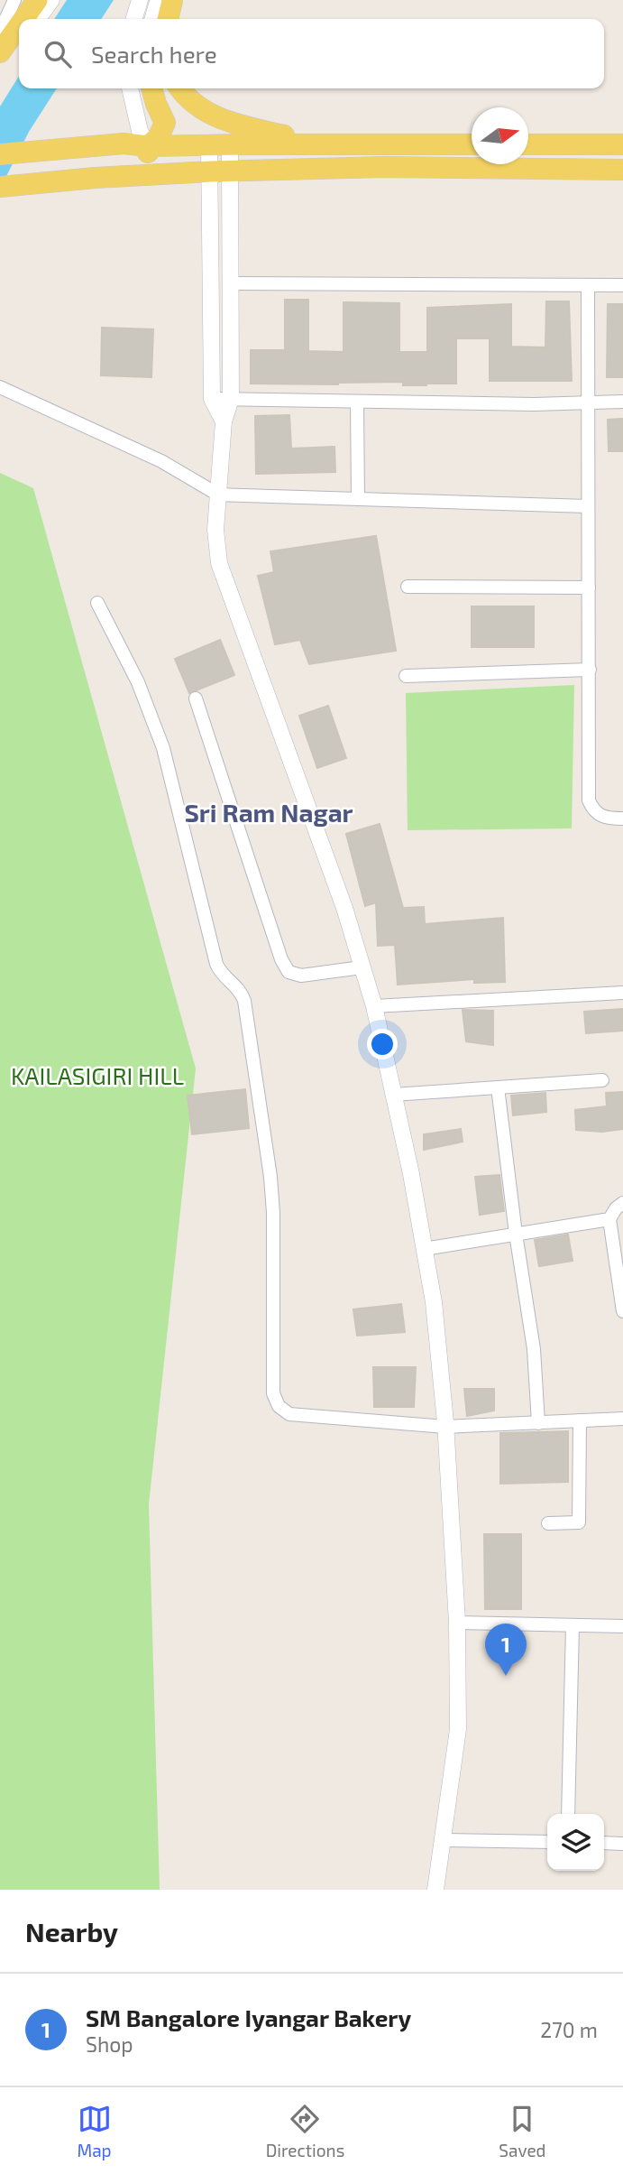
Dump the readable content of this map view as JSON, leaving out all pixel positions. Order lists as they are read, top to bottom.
{
  "districts": ["Sri Ram Nagar"],
  "parks": ["KAILASIGIRI HILL"],
  "north": "right",
  "page": {
    "search": "Search here",
    "pins": "1",
    "heading": "Nearby",
    "list": [
      {
        "mark": "1",
        "name": "SM Bangalore Iyangar Bakery",
        "note": "Shop",
        "value": "270 m"
      }
    ],
    "nav": ["Map", "Directions", "Saved"]
  }
}
